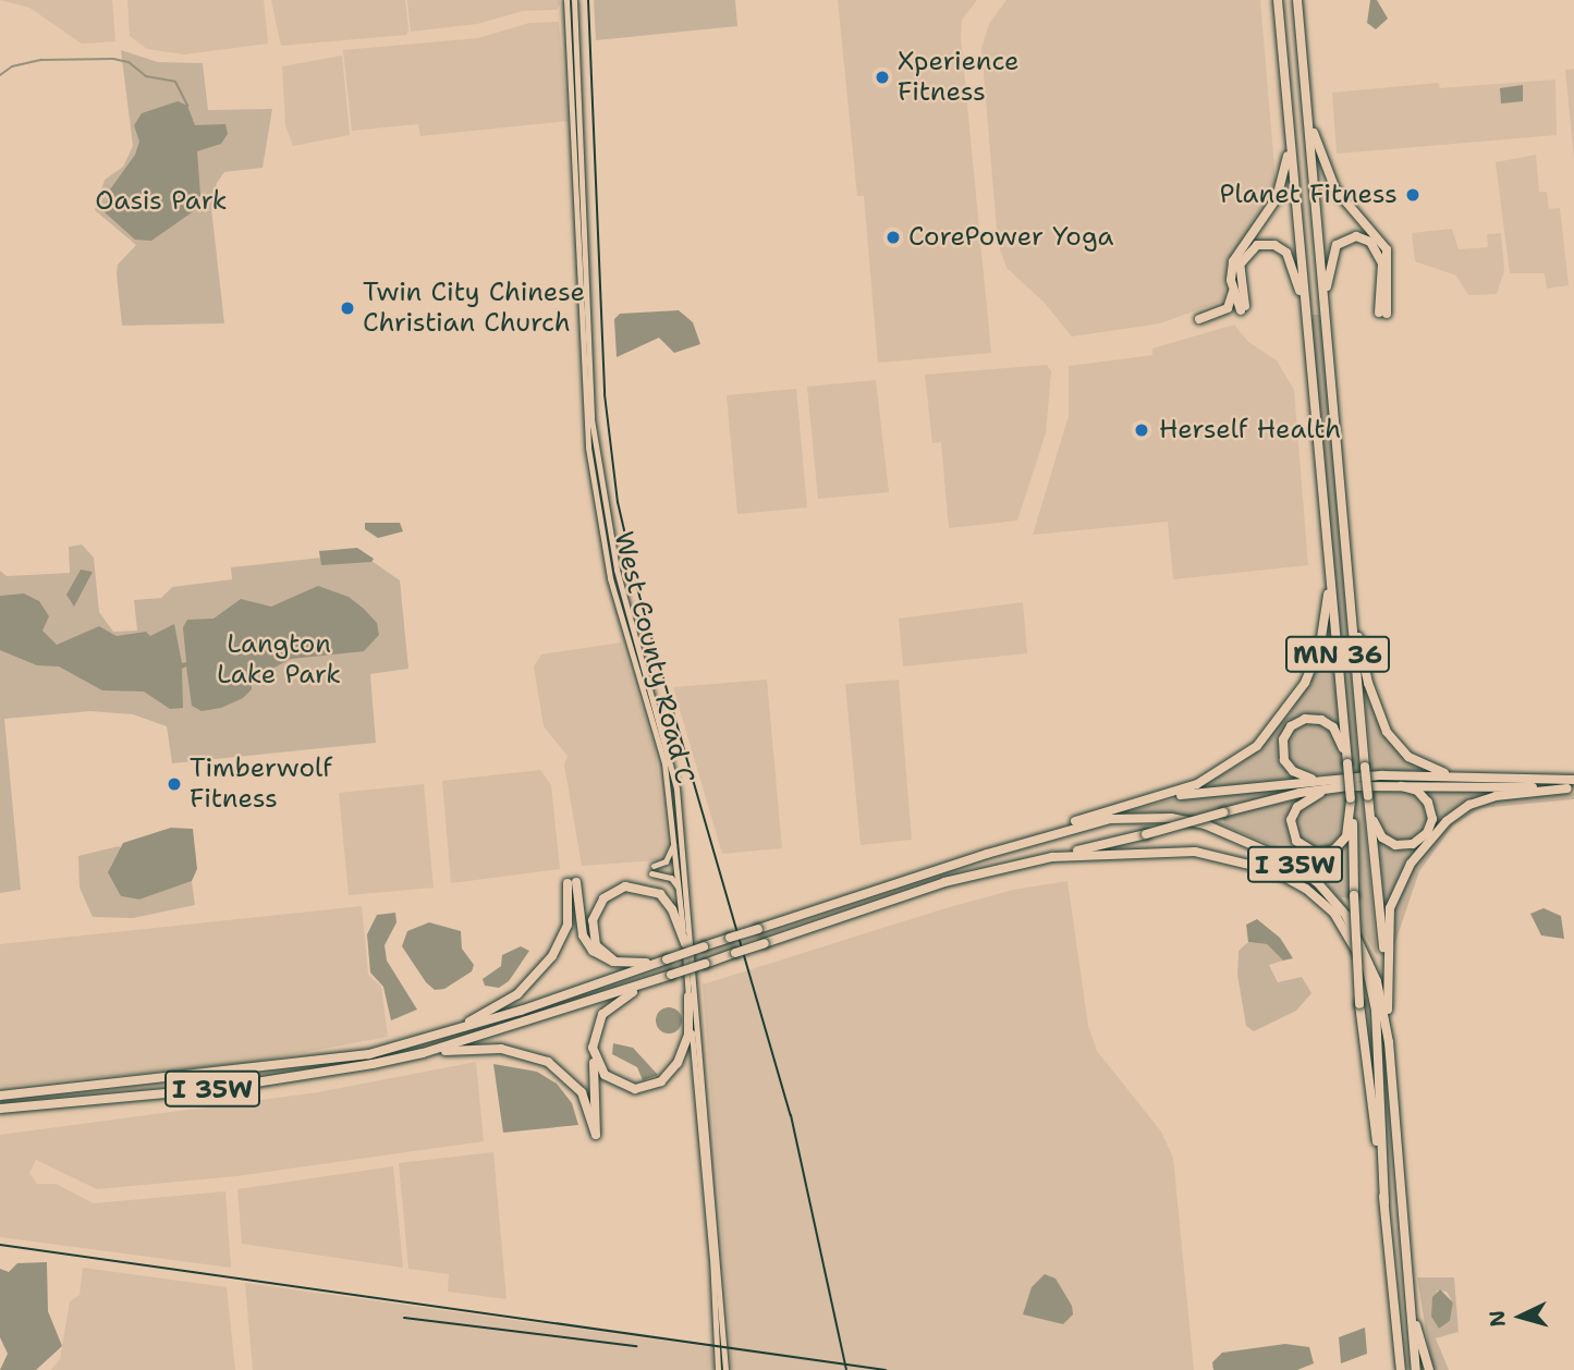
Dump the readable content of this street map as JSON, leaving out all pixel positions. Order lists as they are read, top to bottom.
{
  "streets": {
    "highway": ["MN 36", "I 35W"],
    "main road": ["West County Road C"]
  },
  "crossings": [
    ["MN 36", "I 35W"]
  ],
  "parks": ["Oasis Park", "Langton Lake Park"],
  "places": [
    "Xperience Fitness",
    "Planet Fitness",
    "CorePower Yoga",
    "Twin City Chinese Christian Church",
    "Herself Health",
    "Timberwolf Fitness"
  ],
  "north": "left"
}
